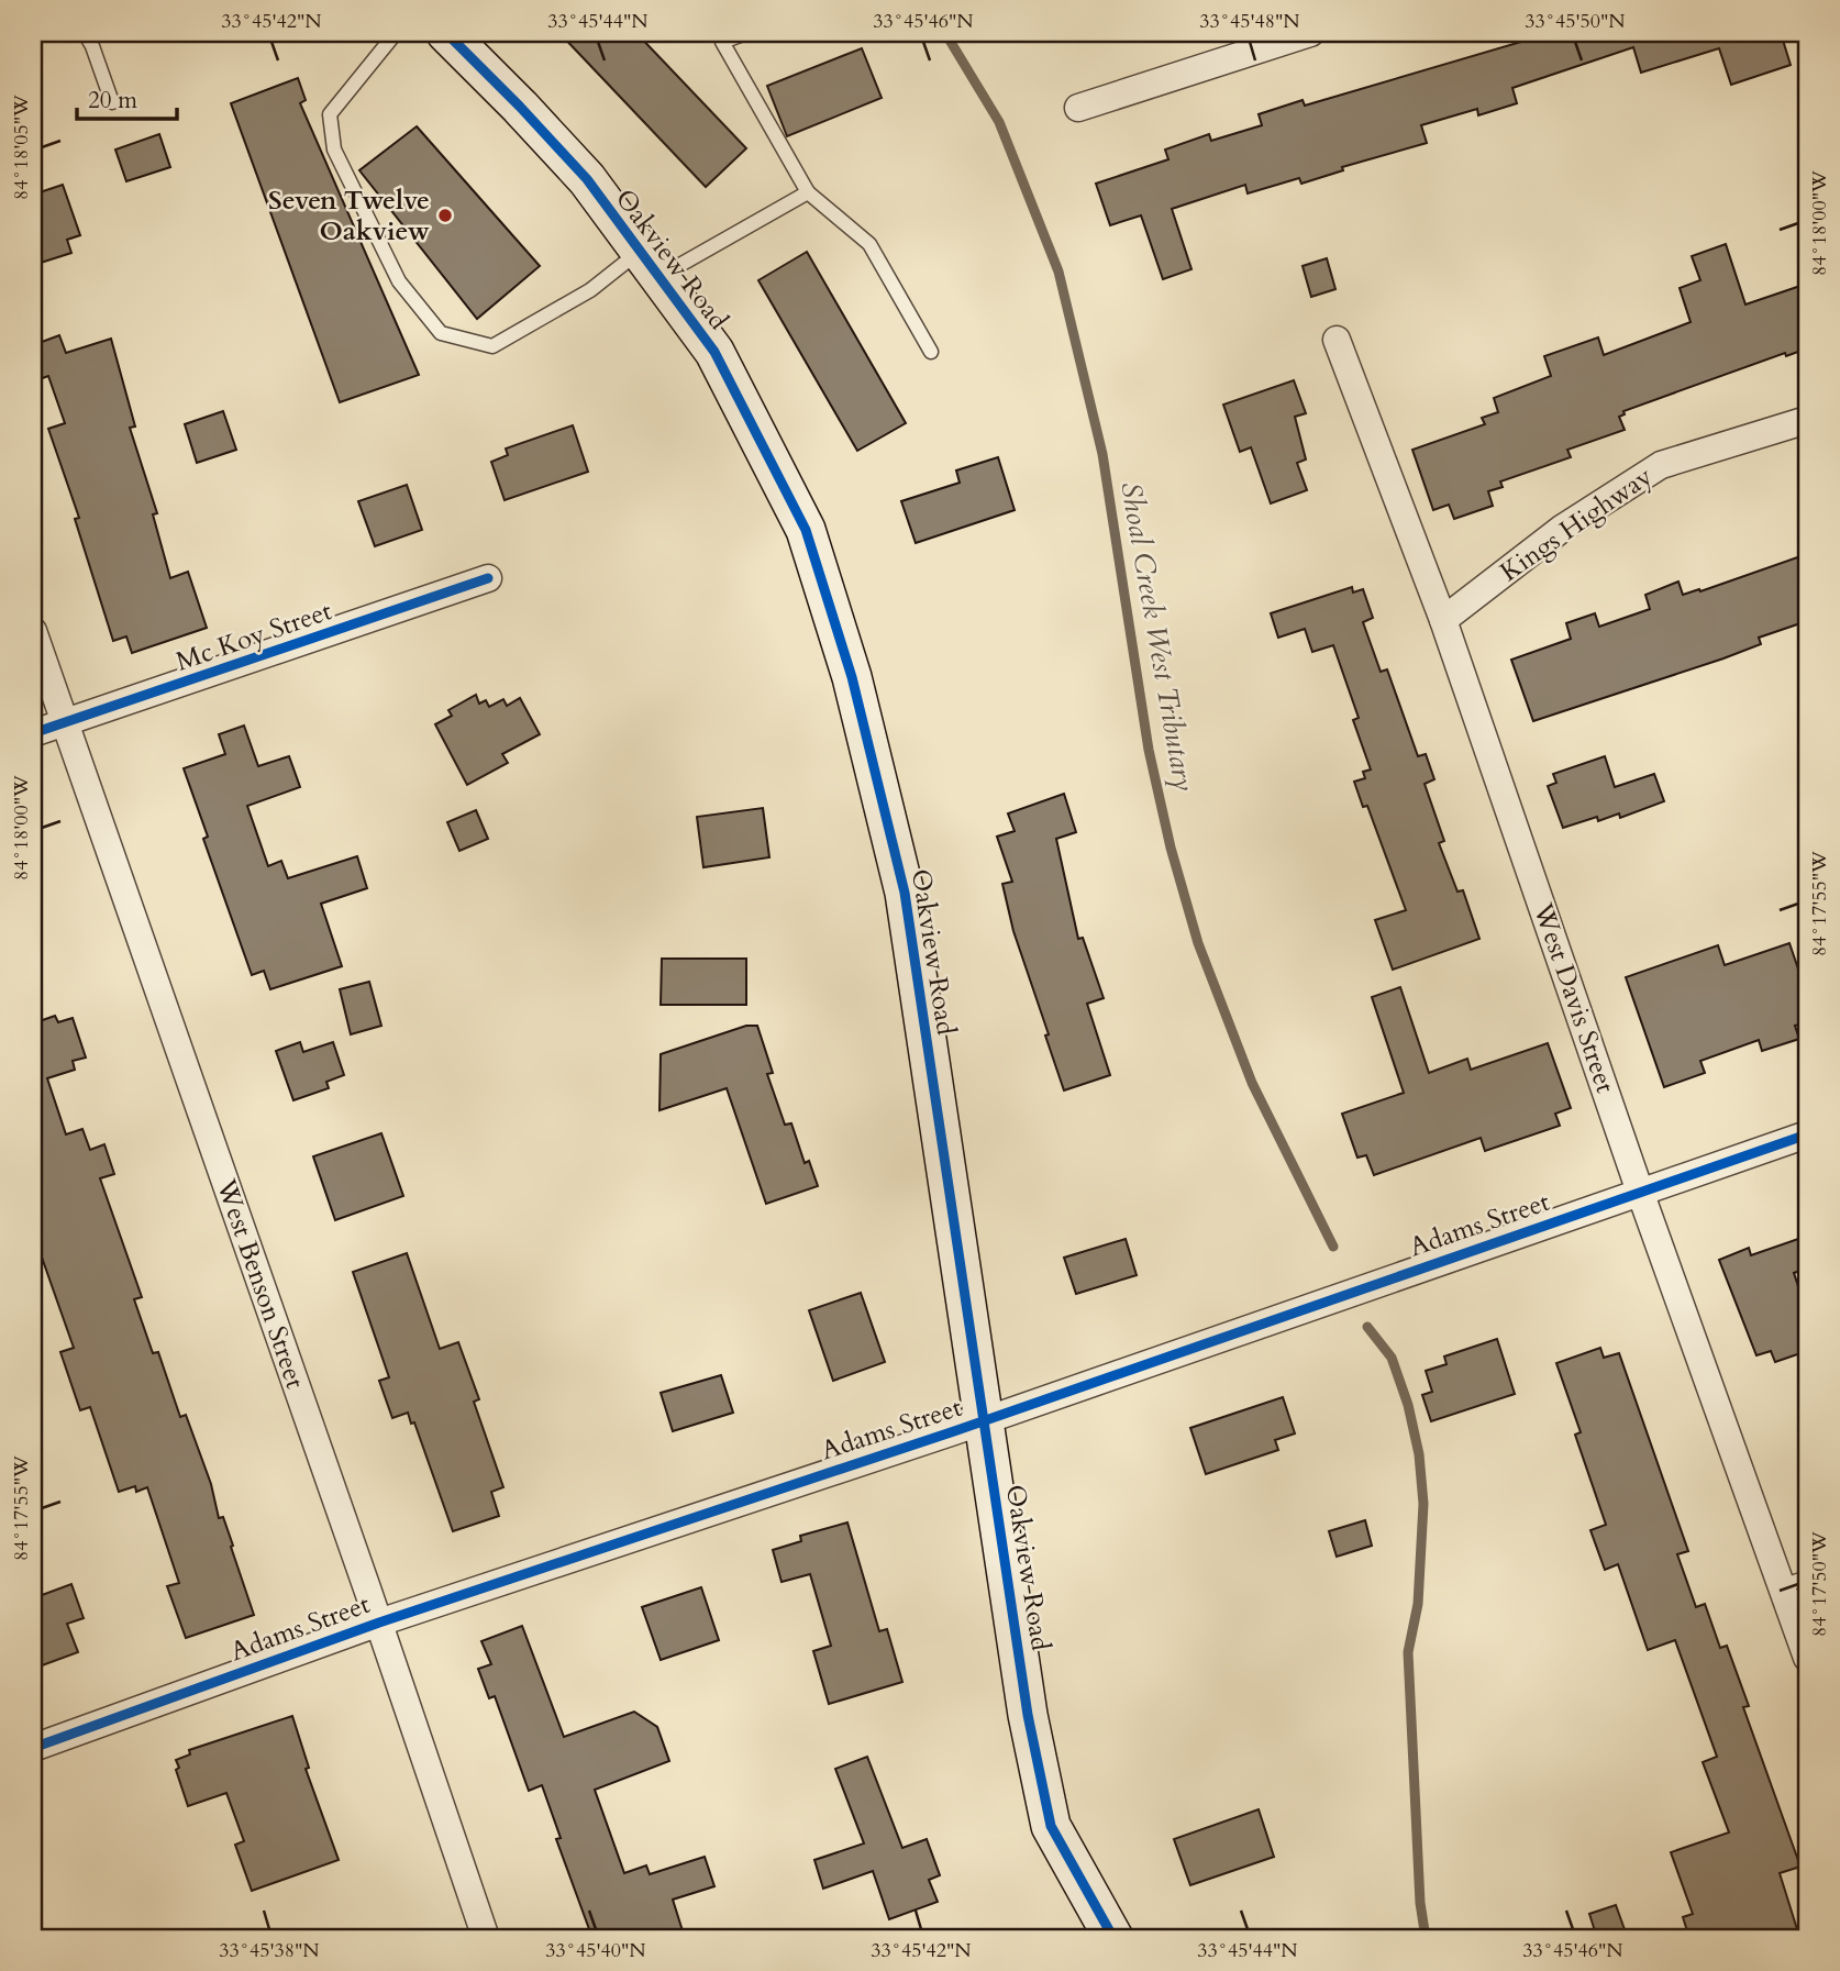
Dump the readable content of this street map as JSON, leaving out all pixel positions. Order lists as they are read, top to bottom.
{
  "streets": {
    "street": [
      "Oakview Road",
      "Kings Highway",
      "Mc Koy Street",
      "West Davis Street",
      "Adams Street",
      "West Benson Street"
    ]
  },
  "crossings": [
    ["Oakview Road", "Adams Street"],
    ["Kings Highway", "West Davis Street"],
    ["Mc Koy Street", "West Benson Street"],
    ["West Davis Street", "Adams Street"],
    ["Adams Street", "West Benson Street"]
  ],
  "water": ["Shoal Creek West Tributary"],
  "places": ["Seven Twelve Oakview"],
  "scale_bar": "20 m",
  "coordinates": [
    "33°45'42\"N",
    "33°45'44\"N",
    "33°45'46\"N",
    "33°45'48\"N",
    "33°45'50\"N",
    "84°18'05\"W",
    "84°18'00\"W",
    "84°17'55\"W",
    "84°17'50\"W",
    "33°45'38\"N",
    "33°45'40\"N"
  ]
}
